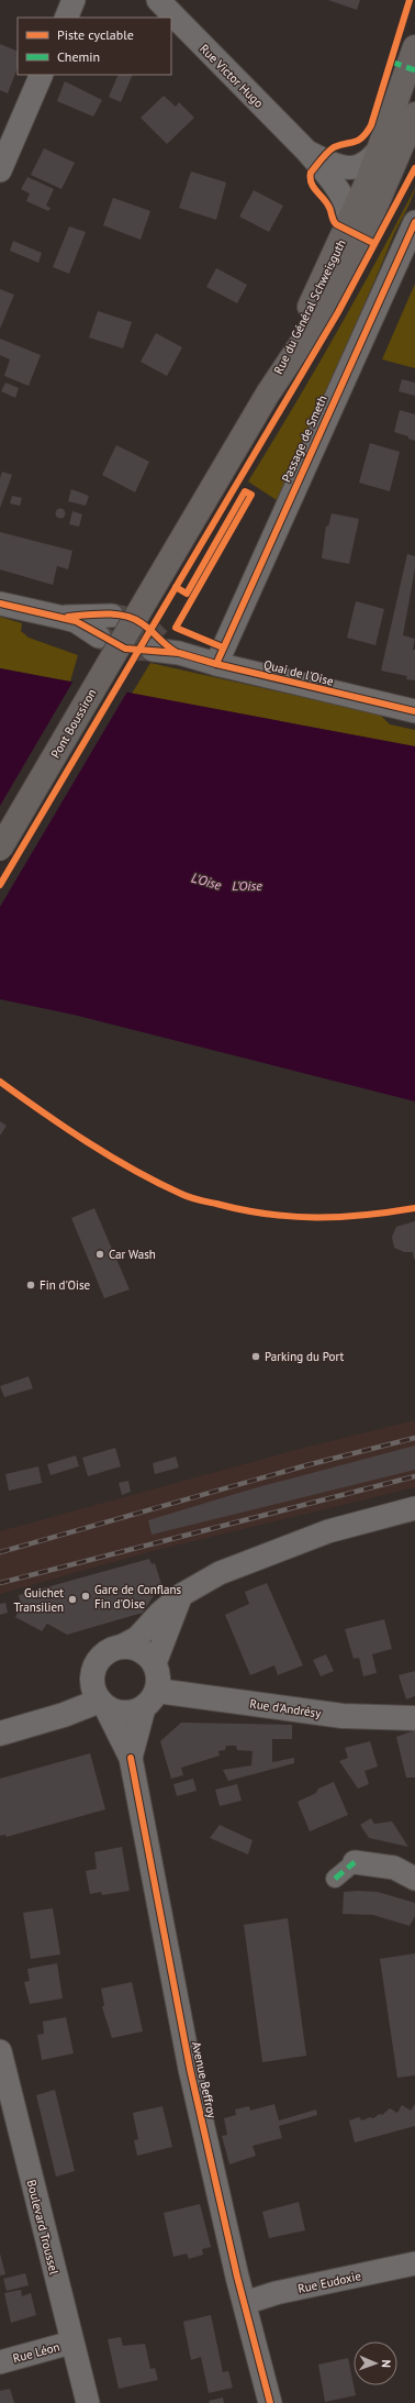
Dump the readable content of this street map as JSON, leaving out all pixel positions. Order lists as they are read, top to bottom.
{
  "streets": {
    "main road": ["Rue du Général Schweisguth", "Pont Boussiron"],
    "street": [
      "Rue Victor Hugo",
      "Passage de Smeth",
      "Quai de l'Oise",
      "Rue d'Andrésy",
      "Avenue Beffroy",
      "Boulevard Troussel",
      "Rue Eudoxie",
      "Rue Léon"
    ]
  },
  "crossings": [
    ["Rue Victor Hugo", "Rue du Général Schweisguth"],
    ["Rue du Général Schweisguth", "Pont Boussiron"],
    ["Passage de Smeth", "Quai de l'Oise"],
    ["Avenue Beffroy", "Rue Eudoxie"],
    ["Boulevard Troussel", "Rue Léon"]
  ],
  "water": ["L'Oise", "L’Oise"],
  "places": [
    "Car Wash",
    "Fin d'Oise",
    "Parking du Port",
    "Gare de Conflans Fin d'Oise",
    "Guichet Transilien"
  ],
  "legend": ["Piste cyclable", "Chemin"],
  "north": "right"
}
